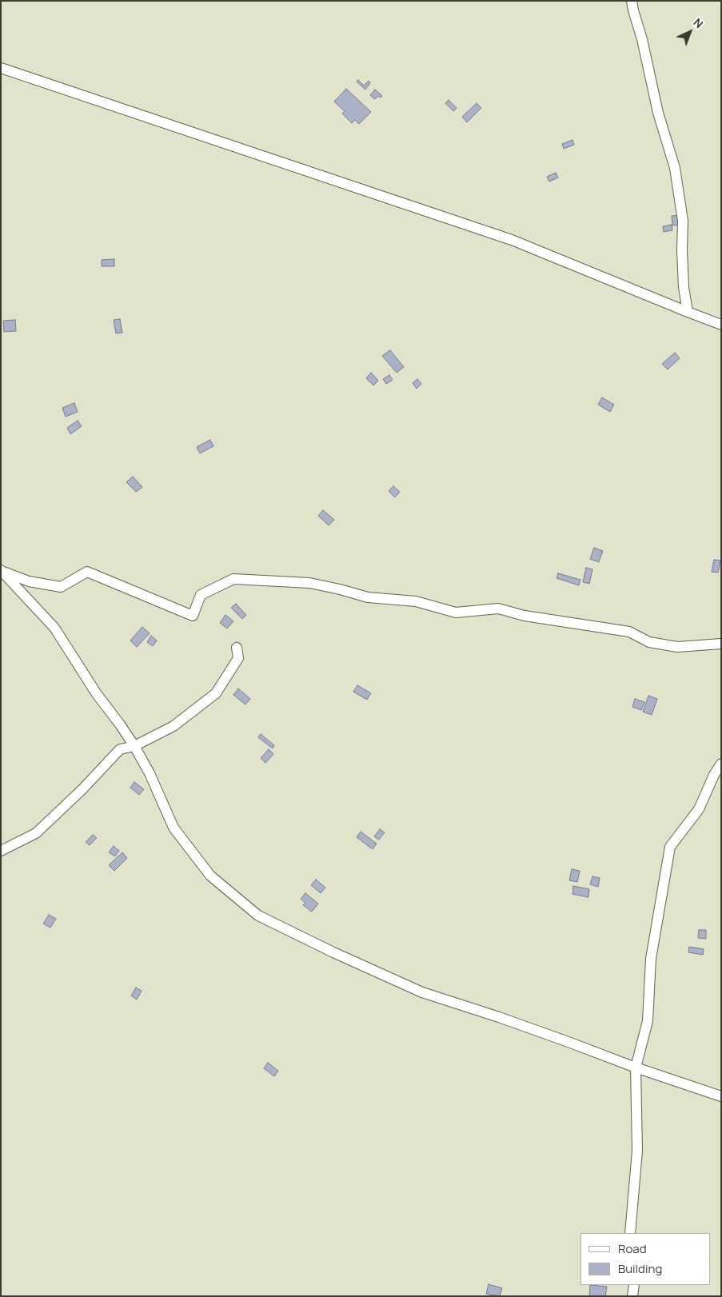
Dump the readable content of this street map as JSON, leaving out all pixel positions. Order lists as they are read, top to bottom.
{
  "legend": ["Road", "Building"],
  "north": "top right"
}
